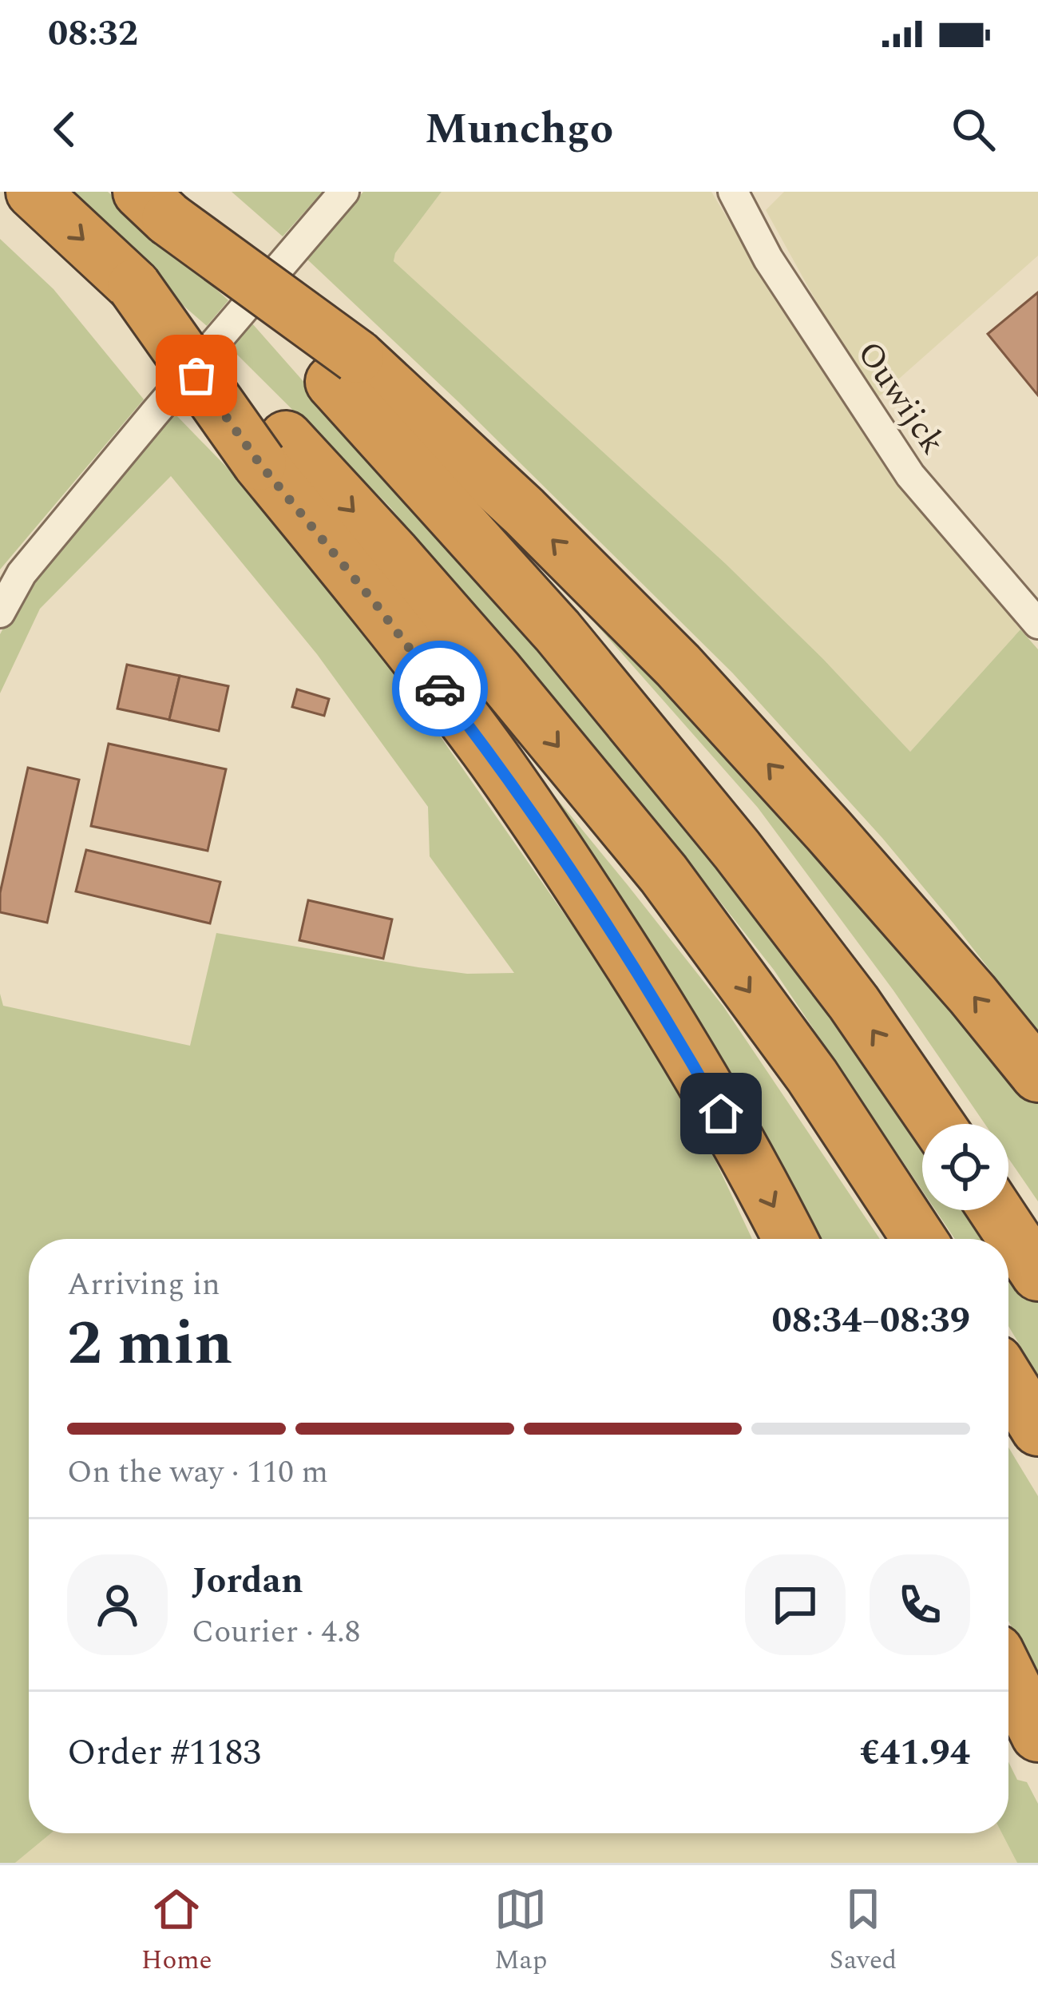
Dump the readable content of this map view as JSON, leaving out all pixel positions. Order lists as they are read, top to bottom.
{
  "streets": {
    "street": ["Ouwijck"]
  },
  "page": {
    "status": "08:32",
    "header": "Munchgo",
    "heading": ["2 min", "Arriving in", "08:34–08:39"],
    "panel": [
      "Jordan",
      "Courier · 4.8",
      "Order #1183",
      "€41.94"
    ],
    "bar": "On the way · 110 m",
    "tabs": ["Home", "Map", "Saved"]
  }
}
